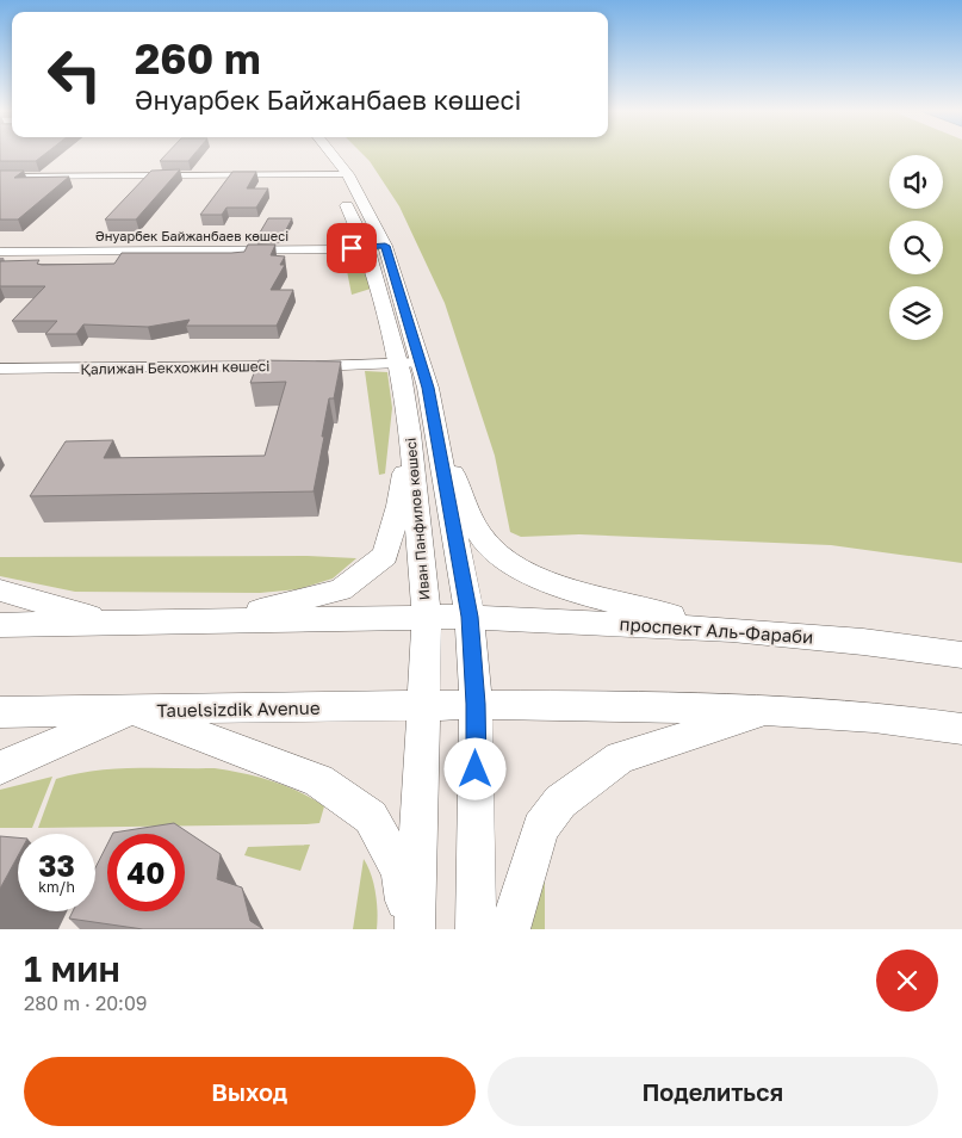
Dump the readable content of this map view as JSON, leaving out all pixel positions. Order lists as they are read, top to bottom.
{
  "streets": {
    "main road": ["Иван Панфилов көшесі", "проспект Аль-Фараби", "Tauelsizdik Avenue"],
    "street": ["Әнуарбек Байжанбаев көшесі", "Қалижан Бекхожин көшесі"]
  },
  "crossings": [
    ["Әнуарбек Байжанбаев көшесі", "Иван Панфилов көшесі"],
    ["Қалижан Бекхожин көшесі", "Иван Панфилов көшесі"],
    ["Иван Панфилов көшесі", "проспект Аль-Фараби"],
    ["Иван Панфилов көшесі", "Tauelsizdik Avenue"]
  ],
  "page": {
    "turn": ["260 m", "Әнуарбек Байжанбаев көшесі"],
    "speed": "33 km/h",
    "limit": "40",
    "heading": ["1 мин", "280 m · 20:09"],
    "buttons": ["Выход", "Поделиться"]
  }
}
